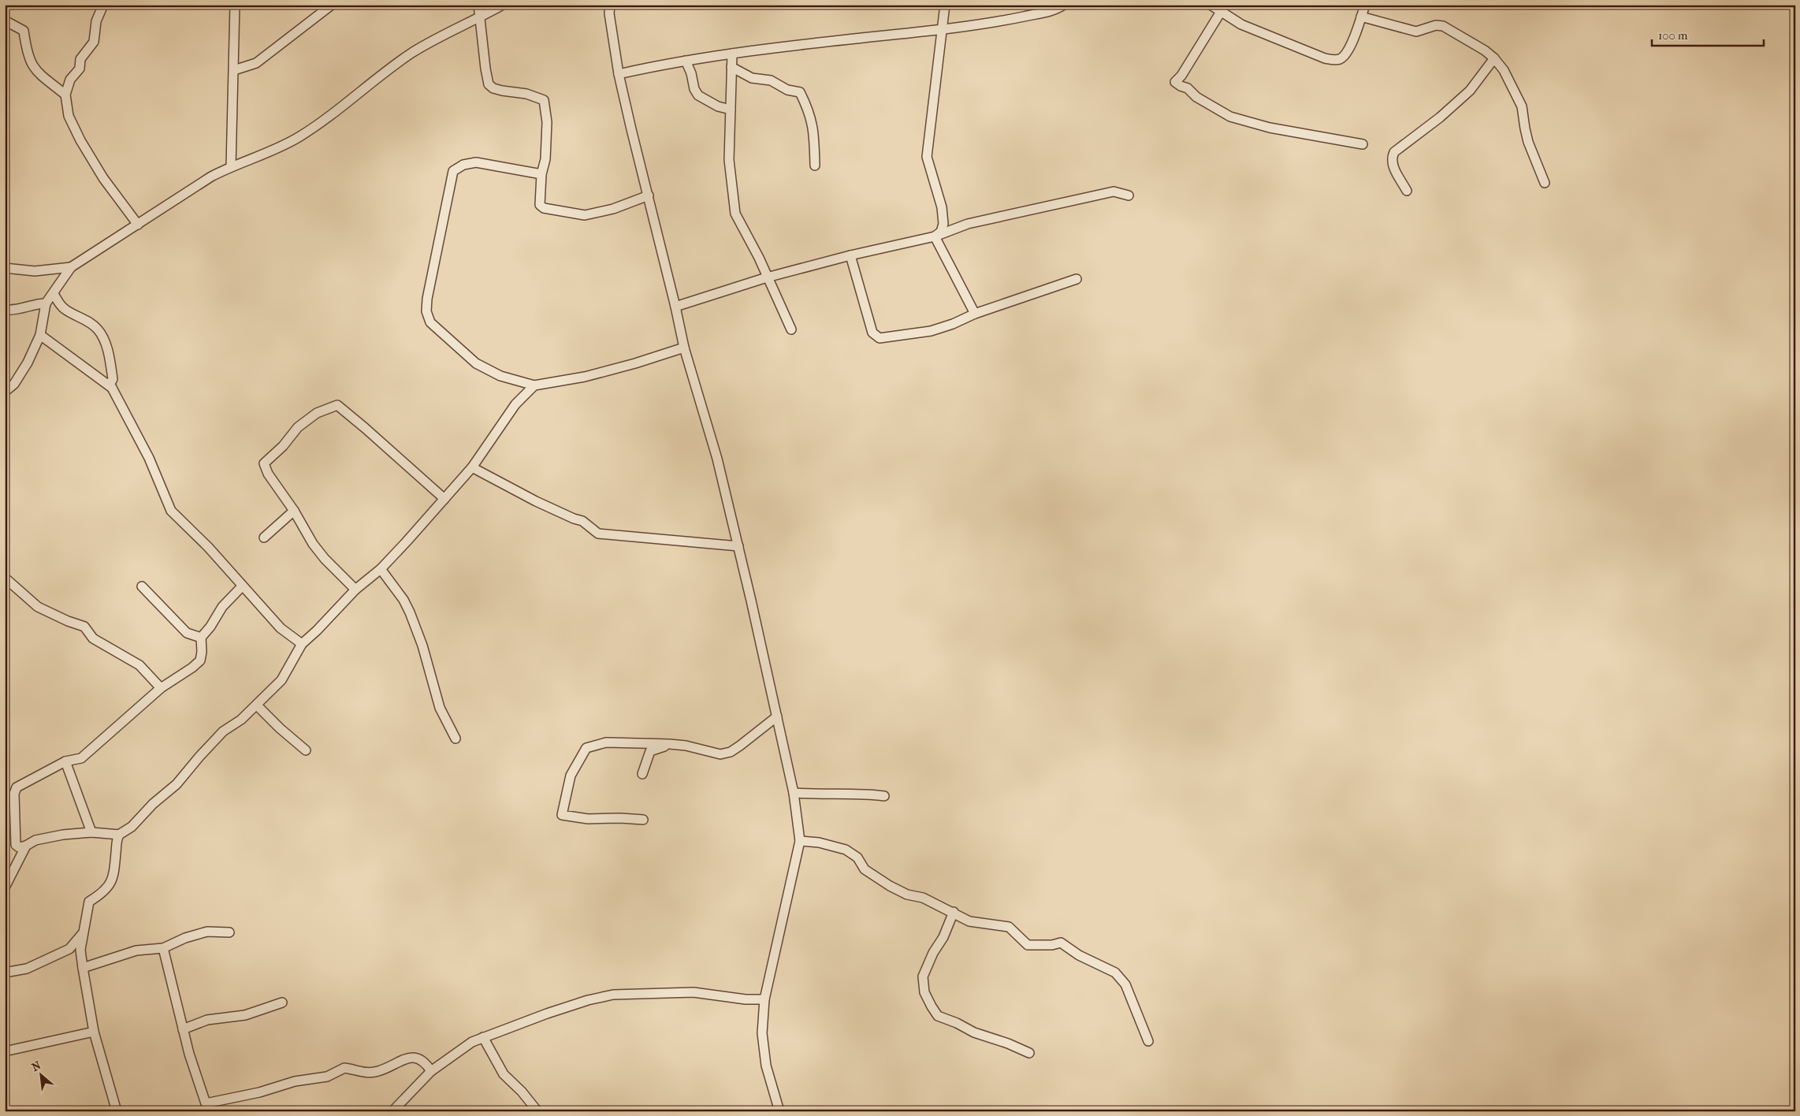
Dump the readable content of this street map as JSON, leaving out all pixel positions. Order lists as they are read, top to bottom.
{
  "scale_bar": "100 m",
  "north": "top left"
}
